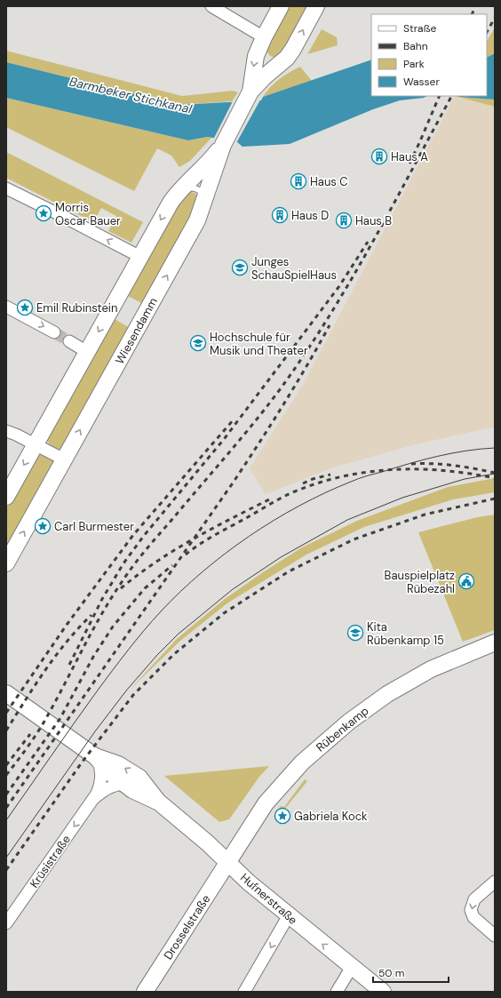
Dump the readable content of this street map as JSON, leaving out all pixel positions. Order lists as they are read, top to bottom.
{
  "streets": {
    "street": [
      "Wiesendamm",
      "Rübenkamp",
      "Krüsistraße",
      "Hufnerstraße",
      "Drosselstraße"
    ]
  },
  "crossings": [
    ["Rübenkamp", "Hufnerstraße"],
    ["Rübenkamp", "Drosselstraße"],
    ["Krüsistraße", "Hufnerstraße"],
    ["Hufnerstraße", "Drosselstraße"]
  ],
  "one_way": ["Krüsistraße"],
  "water": ["Barmbeker Stichkanal"],
  "places": {
    "building": [
      "Haus A",
      "Haus C",
      "Haus D",
      "Haus B"
    ],
    "place": [
      "Morris Oscar Bauer",
      "Emil Rubinstein",
      "Carl Burmester",
      "Gabriela Kock"
    ],
    "school or university": ["Junges SchauSpielHaus", "Hochschule für Musik und Theater", "Kita Rübenkamp 15"],
    "public building": ["Bauspielplatz Rübezahl"]
  },
  "legend": [
    "Straße",
    "Bahn",
    "Park",
    "Wasser"
  ],
  "scale_bar": "50 m"
}
